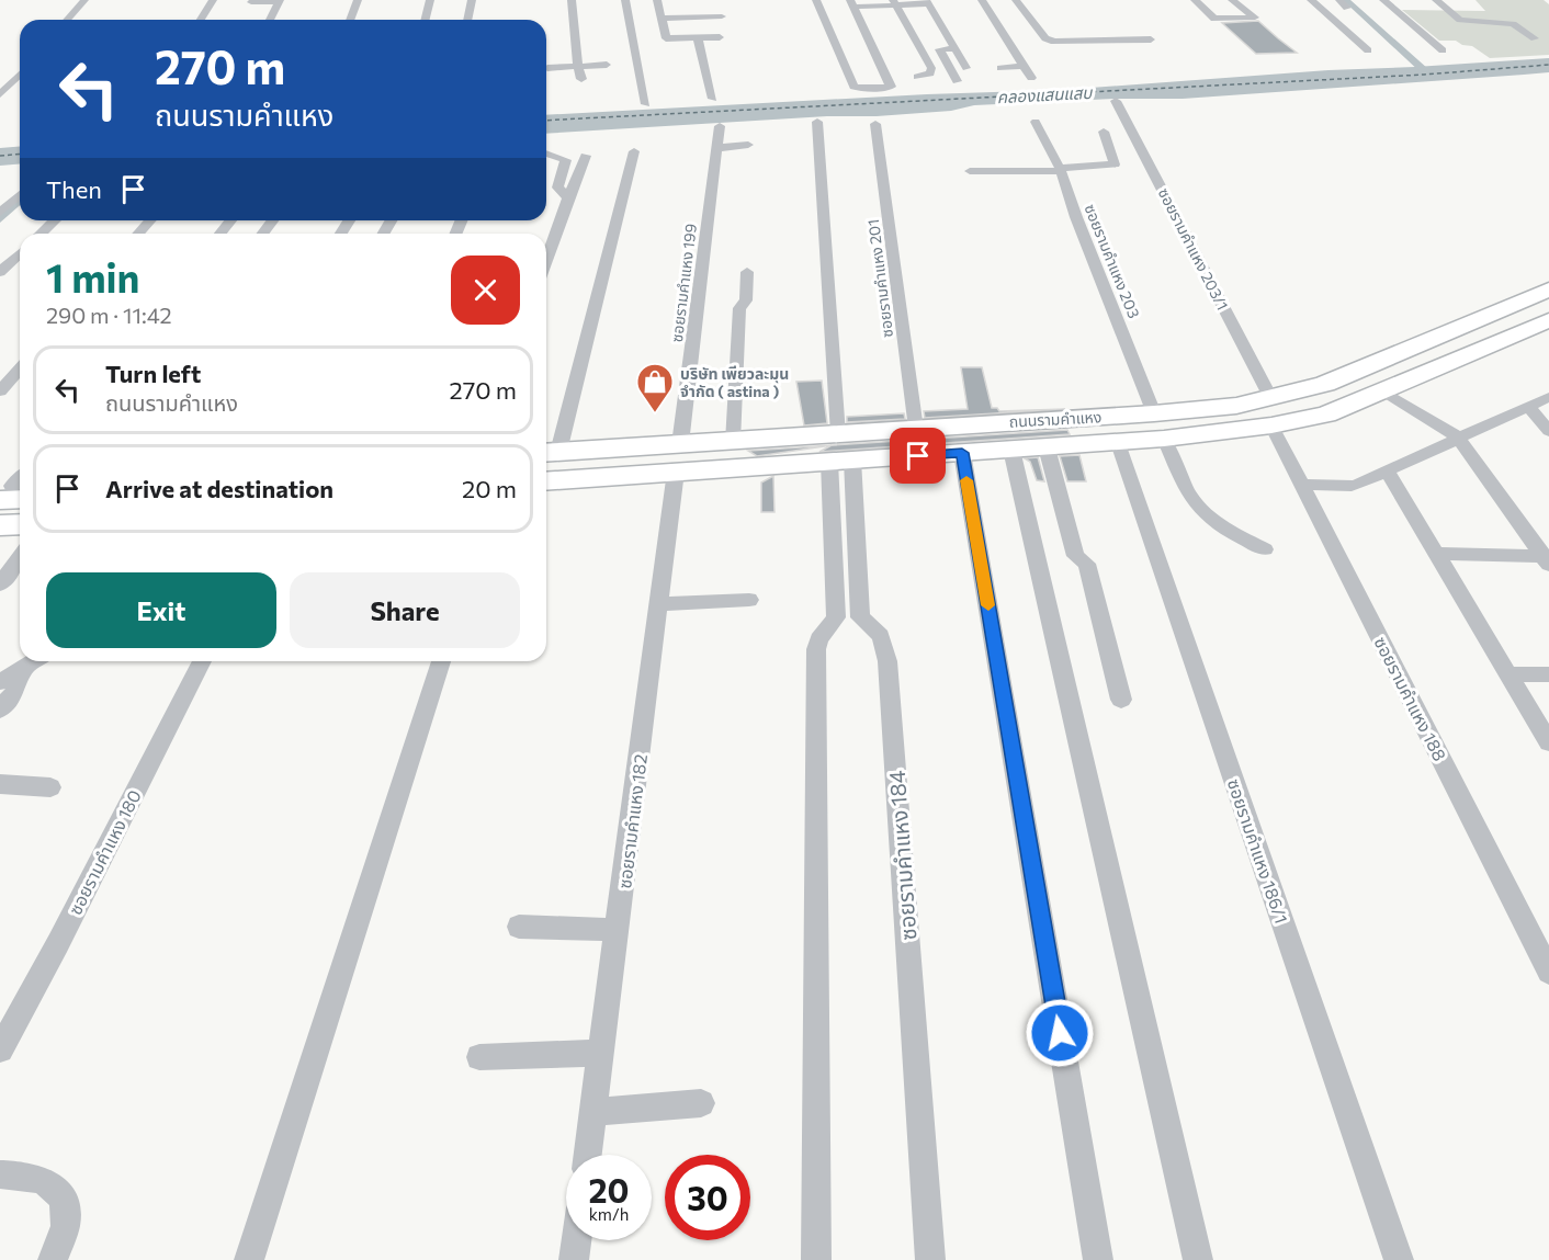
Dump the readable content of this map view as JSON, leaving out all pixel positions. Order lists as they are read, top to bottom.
{
  "streets": {
    "main road": ["ถนนรามคำแหง"],
    "street": [
      "ซอยรามคำแหง 203/1",
      "ซอยรามคำแหง 203",
      "ซอยรามคำแหง 201",
      "ซอยรามคำแหง 199",
      "ซอยรามคำแหง 188",
      "ซอยรามคำแหง 182",
      "ซอยรามคำแหง 186/1",
      "ซอยรามคำแหง 180",
      "ซอยรามคำแหง 184"
    ]
  },
  "crossings": [
    ["ซอยรามคำแหง 203/1", "ถนนรามคำแหง"],
    ["ซอยรามคำแหง 203", "ถนนรามคำแหง"],
    ["ซอยรามคำแหง 201", "ถนนรามคำแหง"],
    ["ซอยรามคำแหง 199", "ถนนรามคำแหง"],
    ["ถนนรามคำแหง", "ซอยรามคำแหง 188"],
    ["ถนนรามคำแหง", "ซอยรามคำแหง 182"],
    ["ถนนรามคำแหง", "ซอยรามคำแหง 186/1"]
  ],
  "water": ["คลองแสนแสบ"],
  "places": {
    "shop": ["บริษัท เพียวละมุน จำกัด ( astina )"]
  },
  "page": {
    "turn": ["270 m", "ถนนรามคำแหง"],
    "then": "Then",
    "heading": ["1 min", "290 m · 11:42"],
    "list": [
      {
        "name": "Turn left",
        "note": "ถนนรามคำแหง",
        "value": "270 m"
      },
      {
        "name": "Arrive at destination",
        "value": "20 m"
      }
    ],
    "buttons": ["Exit", "Share"],
    "speed": "20 km/h",
    "limit": "30"
  }
}
